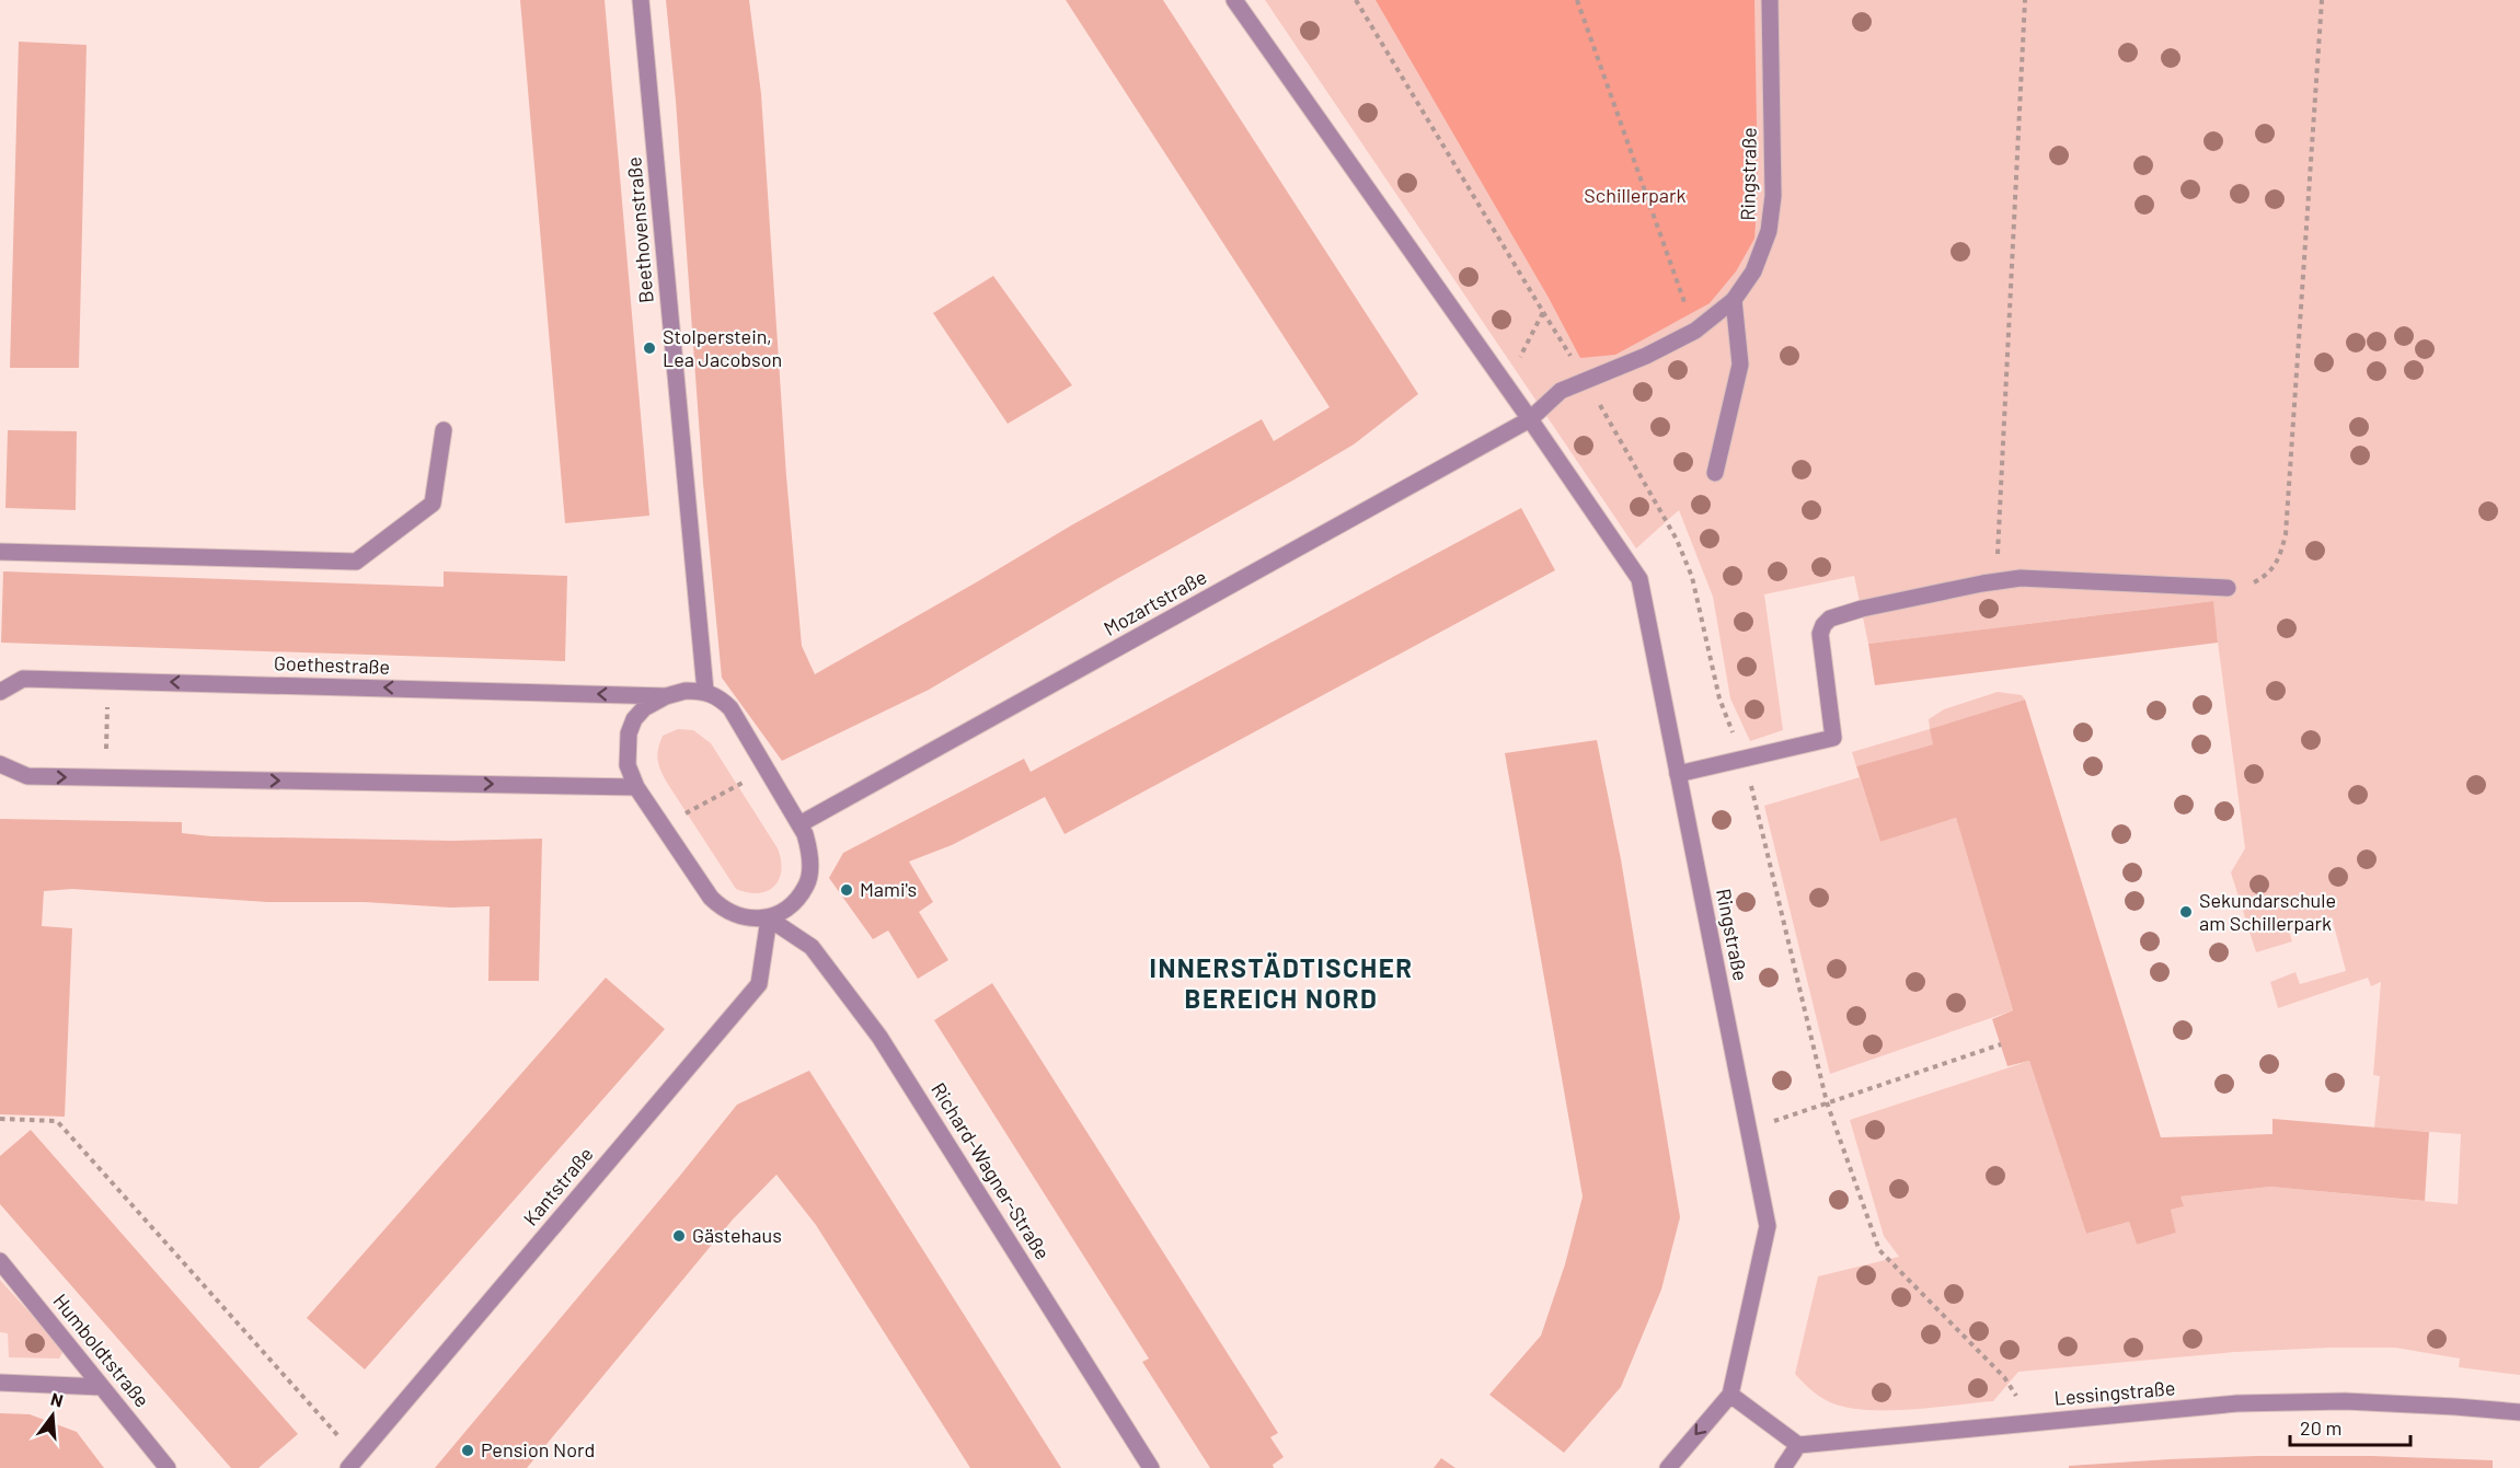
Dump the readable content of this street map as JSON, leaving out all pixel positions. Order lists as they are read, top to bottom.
{
  "streets": {
    "street": [
      "Ringstraße",
      "Beethovenstraße",
      "Mozartstraße",
      "Goethestraße",
      "Richard-Wagner-Straße",
      "Kantstraße",
      "Humboldtstraße",
      "Lessingstraße"
    ]
  },
  "crossings": [
    ["Ringstraße", "Mozartstraße"],
    ["Beethovenstraße", "Goethestraße"],
    ["Richard-Wagner-Straße", "Kantstraße"]
  ],
  "districts": ["INNERSTÄDTISCHER BEREICH NORD"],
  "parks": ["Schillerpark"],
  "places": [
    "Stolperstein, Lea Jacobson",
    "Mami's",
    "Sekundarschule am Schillerpark",
    "Gästehaus",
    "Pension Nord"
  ],
  "scale_bar": "20 m",
  "north": "top"
}
